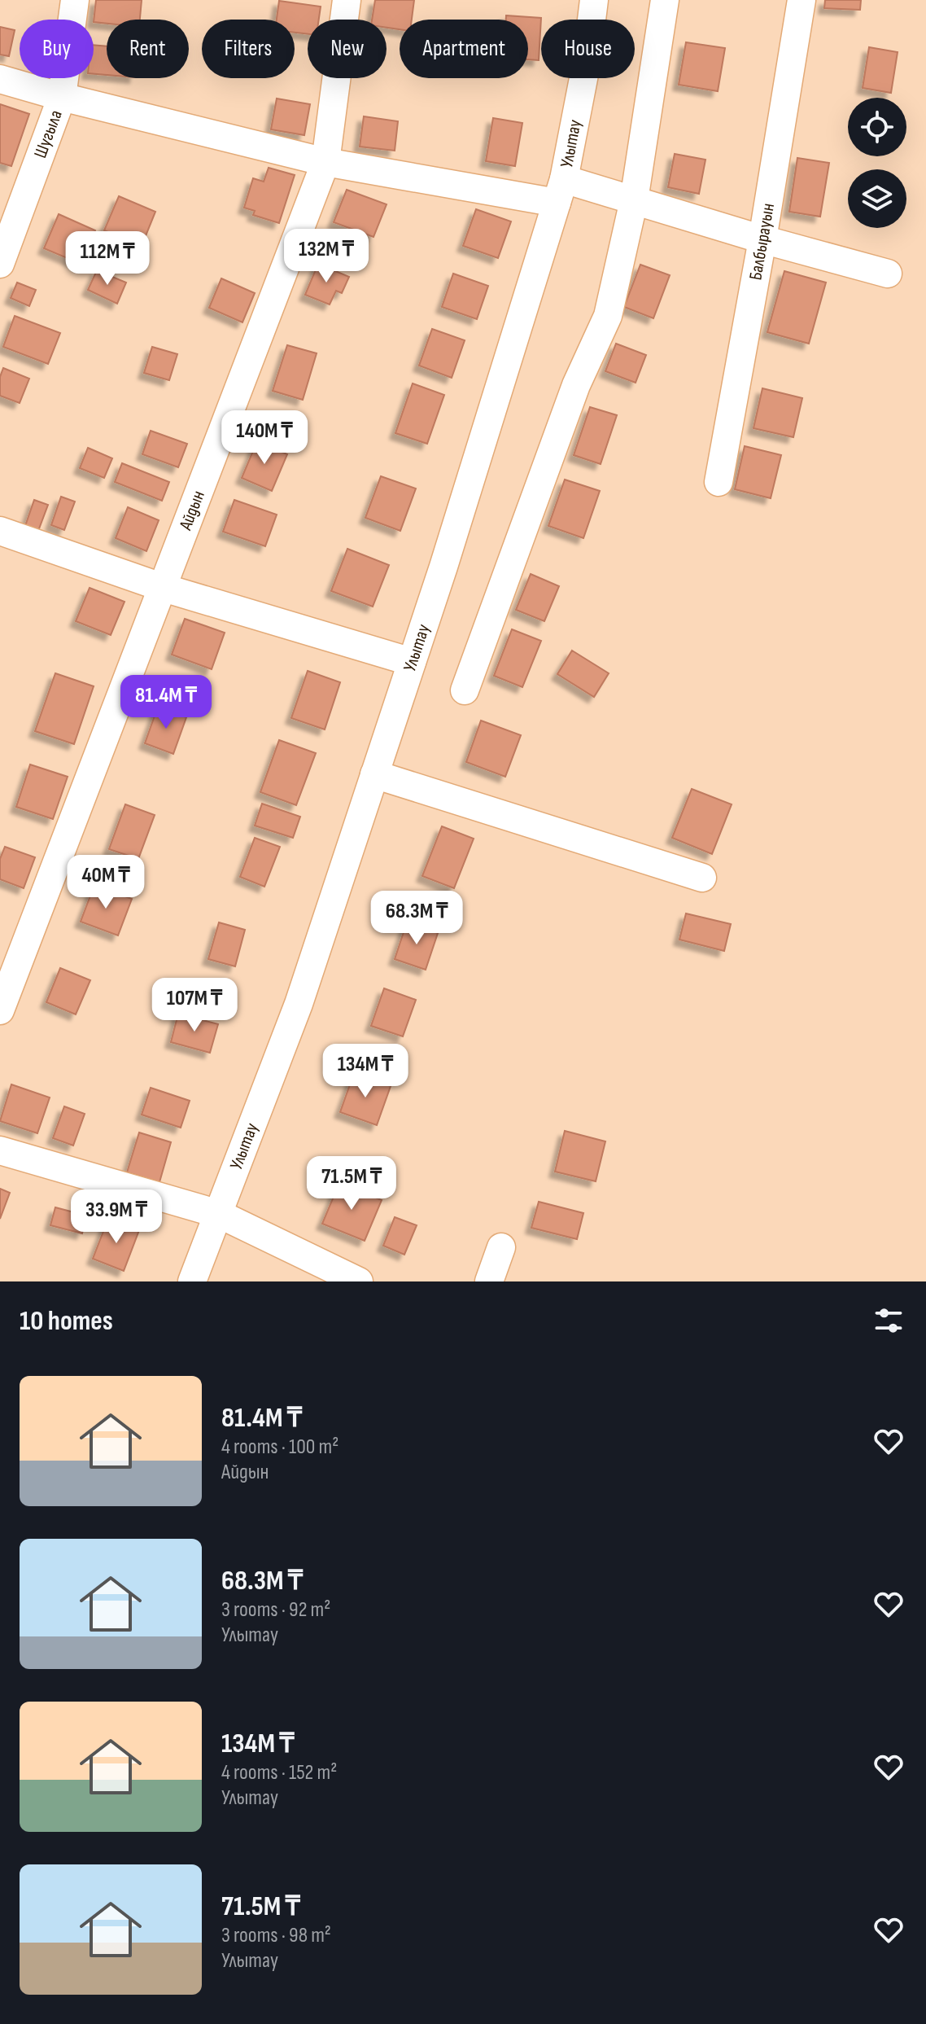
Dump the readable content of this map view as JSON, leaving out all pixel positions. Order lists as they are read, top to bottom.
{
  "streets": {
    "street": [
      "Шугыла",
      "Улытау",
      "Балбырауын",
      "Айдын"
    ]
  },
  "page": {
    "chip": [
      "Buy",
      "Rent",
      "Filters",
      "New",
      "Apartment",
      "House"
    ],
    "price": [
      "132M ₸",
      "112M ₸",
      "140M ₸",
      "81.4M ₸",
      "40M ₸",
      "68.3M ₸",
      "107M ₸",
      "134M ₸",
      "71.5M ₸",
      "33.9M ₸"
    ],
    "heading": "10 homes",
    "list": [
      {
        "name": "81.4M ₸",
        "note": "4 rooms · 100 m² · Айдын"
      },
      {
        "name": "68.3M ₸",
        "note": "3 rooms · 92 m² · Улытау"
      },
      {
        "name": "134M ₸",
        "note": "4 rooms · 152 m² · Улытау"
      },
      {
        "name": "71.5M ₸",
        "note": "3 rooms · 98 m² · Улытау"
      }
    ]
  }
}
